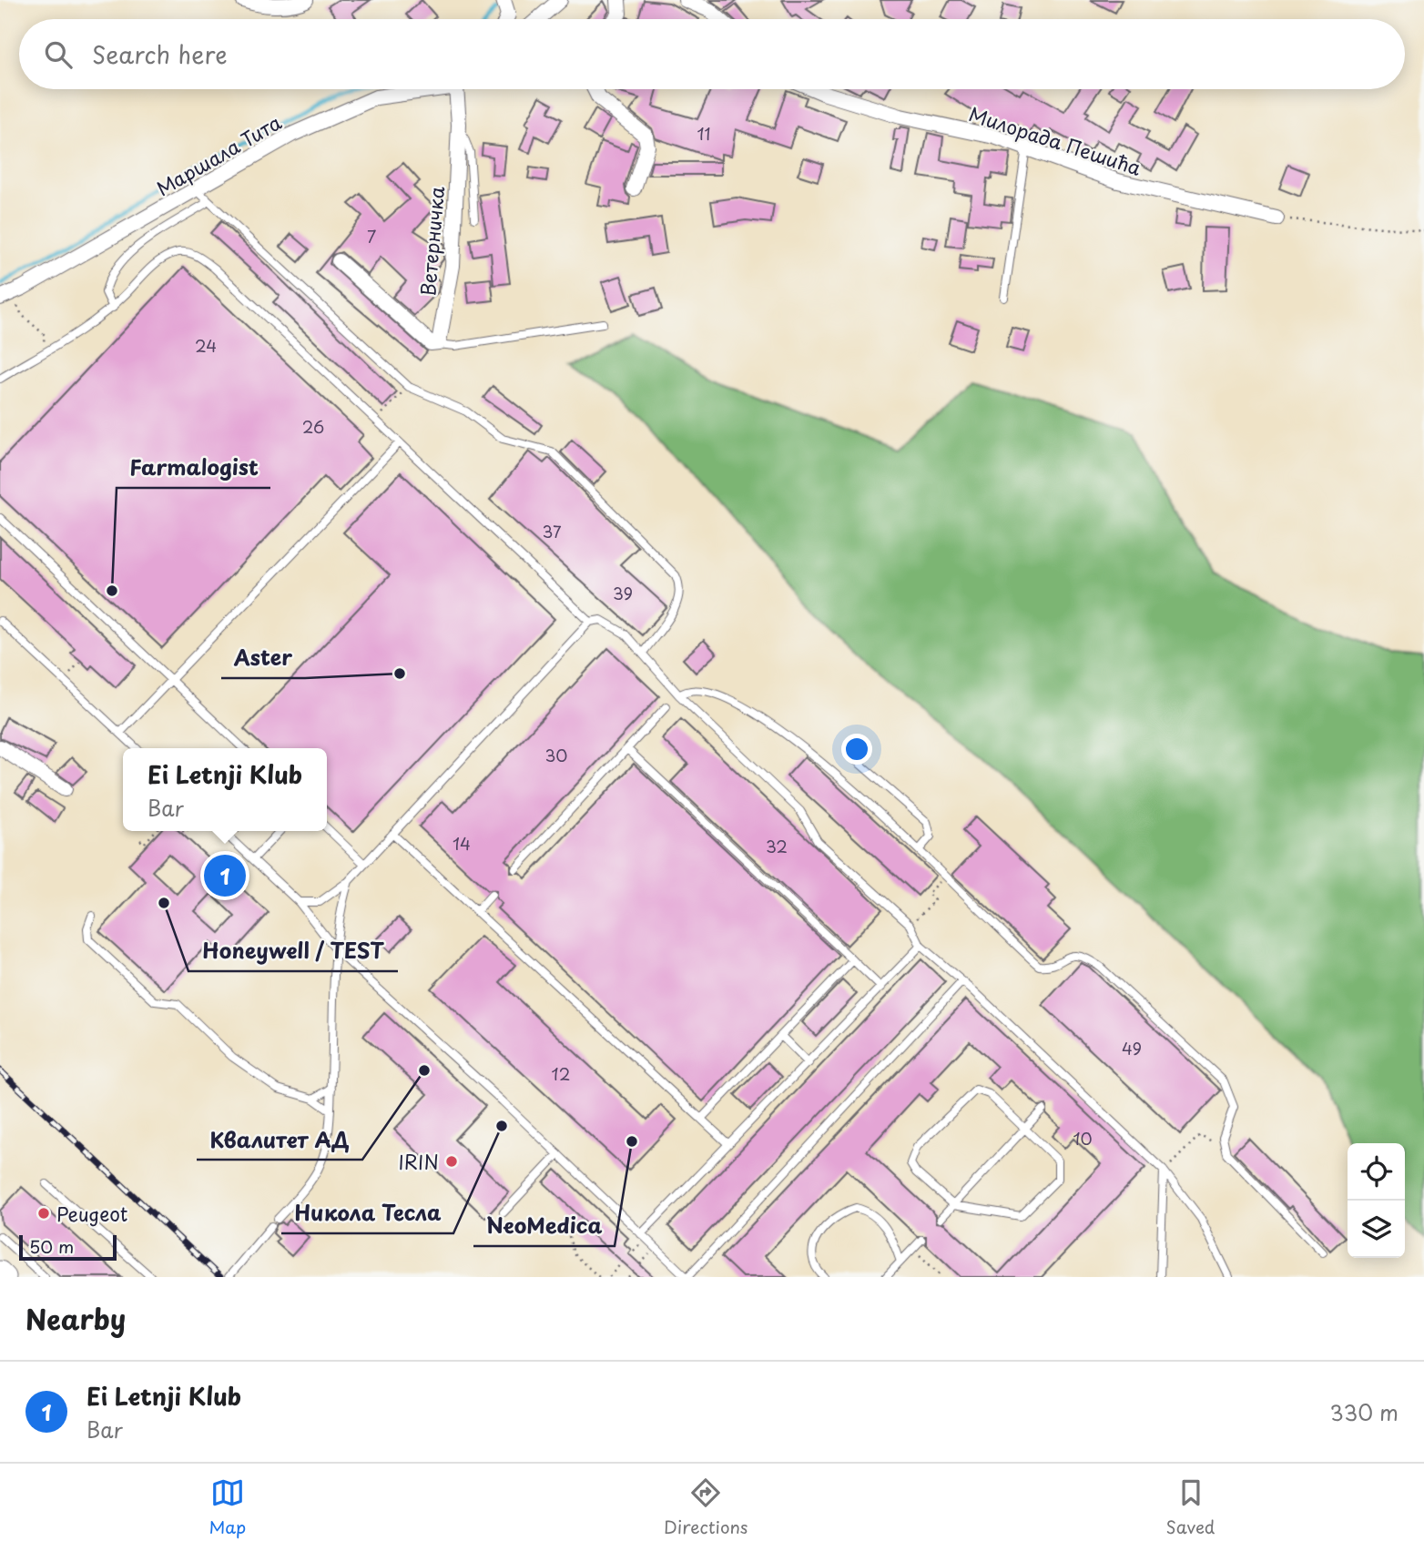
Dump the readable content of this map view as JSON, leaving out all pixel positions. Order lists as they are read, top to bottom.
{
  "streets": {
    "street": ["Милорада Пешића", "Маршала Тита", "Ветерничка"]
  },
  "places": [
    "Farmalogist",
    "Aster",
    "Honeywell / TEST",
    "Квалитет АД",
    "Никола Тесла",
    "NeoMedica",
    "IRIN",
    "Peugeot"
  ],
  "house_numbers": [
    "11",
    "7",
    "24",
    "26",
    "37",
    "39",
    "30",
    "14",
    "32",
    "49",
    "12",
    "10"
  ],
  "scale_bar": "50 m",
  "page": {
    "search": "Search here",
    "popup": ["Ei Letnji Klub", "Bar"],
    "pins": "1",
    "scale": "50 m",
    "heading": "Nearby",
    "list": [
      {
        "mark": "1",
        "name": "Ei Letnji Klub",
        "note": "Bar",
        "value": "330 m"
      }
    ],
    "nav": ["Map", "Directions", "Saved"]
  }
}
